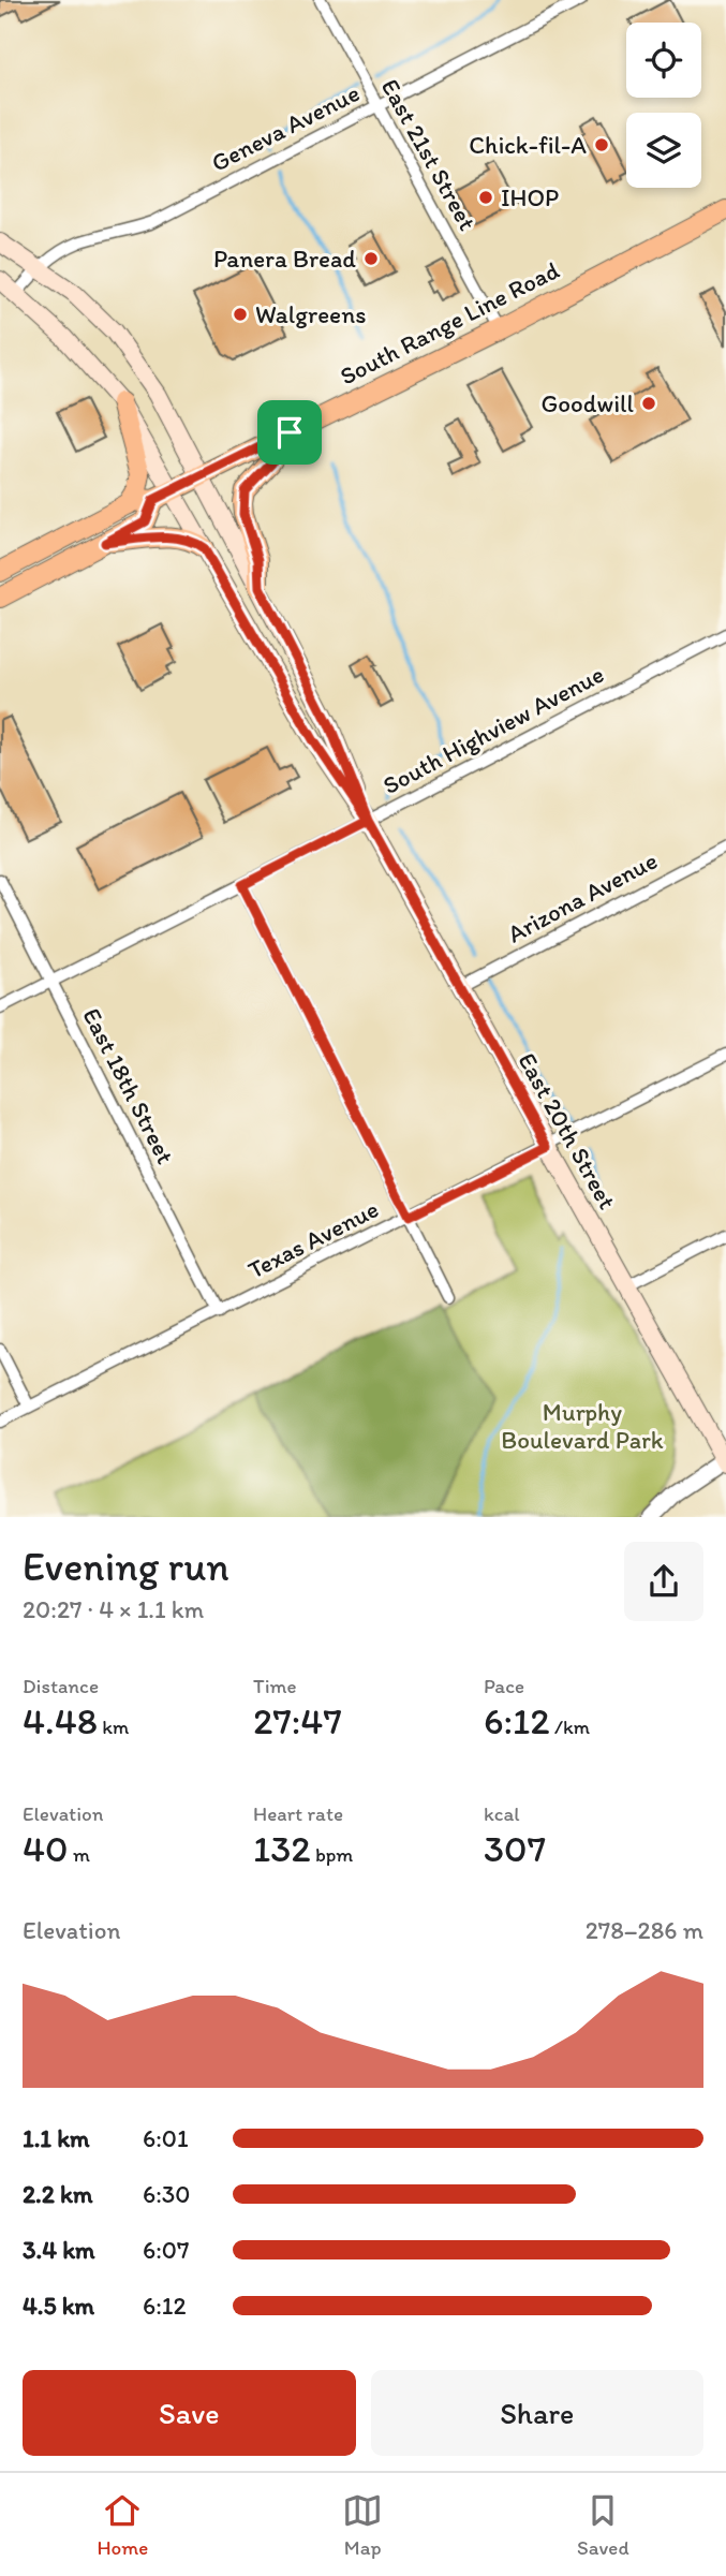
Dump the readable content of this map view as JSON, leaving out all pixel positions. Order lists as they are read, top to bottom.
{
  "streets": {
    "main road": ["South Range Line Road", "East 20th Street"],
    "street": [
      "Geneva Avenue",
      "East 21st Street",
      "South Highview Avenue",
      "Arizona Avenue",
      "East 18th Street",
      "Texas Avenue"
    ]
  },
  "crossings": [
    ["Geneva Avenue", "East 21st Street"],
    ["Geneva Avenue", "East 20th Street"],
    ["East 21st Street", "South Range Line Road"],
    ["South Range Line Road", "East 20th Street"],
    ["South Highview Avenue", "East 18th Street"],
    ["South Highview Avenue", "East 20th Street"],
    ["Arizona Avenue", "East 20th Street"],
    ["East 18th Street", "Texas Avenue"],
    ["East 20th Street", "Texas Avenue"]
  ],
  "parks": ["Murphy Boulevard Park"],
  "places": [
    "Chick-fil-A",
    "IHOP",
    "Panera Bread",
    "Walgreens",
    "Goodwill"
  ],
  "page": {
    "heading": ["Evening run", "20:27 · 4 × 1.1 km"],
    "stats": [
      ["Distance", "4.48 km"],
      ["Time", "27:47"],
      ["Pace", "6:12 /km"],
      ["Elevation", "40 m"],
      ["Heart rate", "132 bpm"],
      ["kcal", "307"]
    ],
    "chart": ["Elevation", "278–286 m"],
    "list": [
      {
        "name": "1.1 km",
        "note": "6:01"
      },
      {
        "name": "2.2 km",
        "note": "6:30"
      },
      {
        "name": "3.4 km",
        "note": "6:07"
      },
      {
        "name": "4.5 km",
        "note": "6:12"
      }
    ],
    "buttons": ["Save", "Share"],
    "tabs": ["Home", "Map", "Saved"]
  }
}
